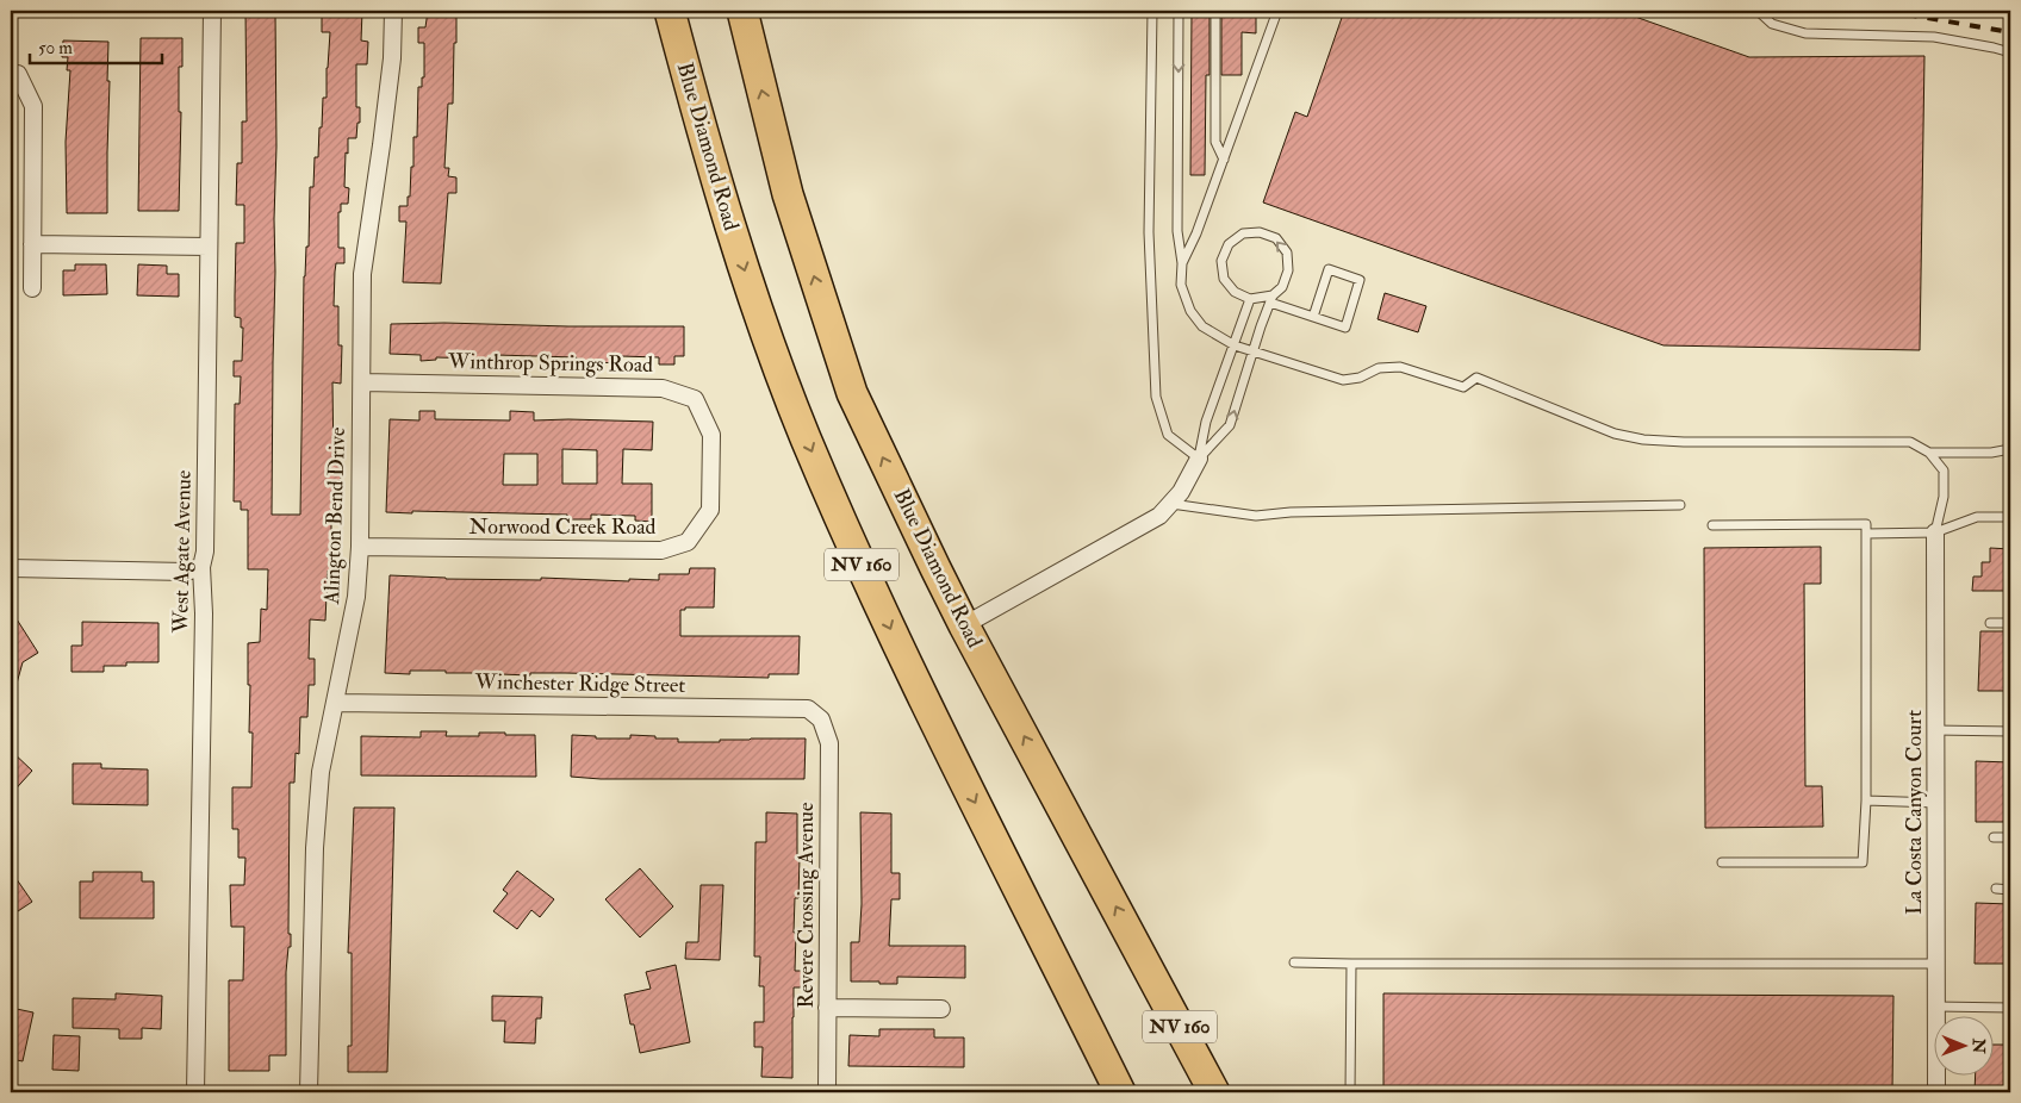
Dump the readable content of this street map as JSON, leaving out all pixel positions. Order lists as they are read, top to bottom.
{
  "streets": {
    "highway": ["Blue Diamond Road", "NV 160"],
    "street": [
      "Winthrop Springs Road",
      "Alington Bend Drive",
      "Norwood Creek Road",
      "West Agate Avenue",
      "Winchester Ridge Street",
      "La Costa Canyon Court",
      "Revere Crossing Avenue"
    ]
  },
  "crossings": [
    ["Winthrop Springs Road", "Alington Bend Drive"],
    ["Winthrop Springs Road", "Norwood Creek Road"],
    ["Alington Bend Drive", "Norwood Creek Road"],
    ["Alington Bend Drive", "Winchester Ridge Street"],
    ["Winchester Ridge Street", "Revere Crossing Avenue"]
  ],
  "scale_bar": "50 m",
  "north": "right"
}
